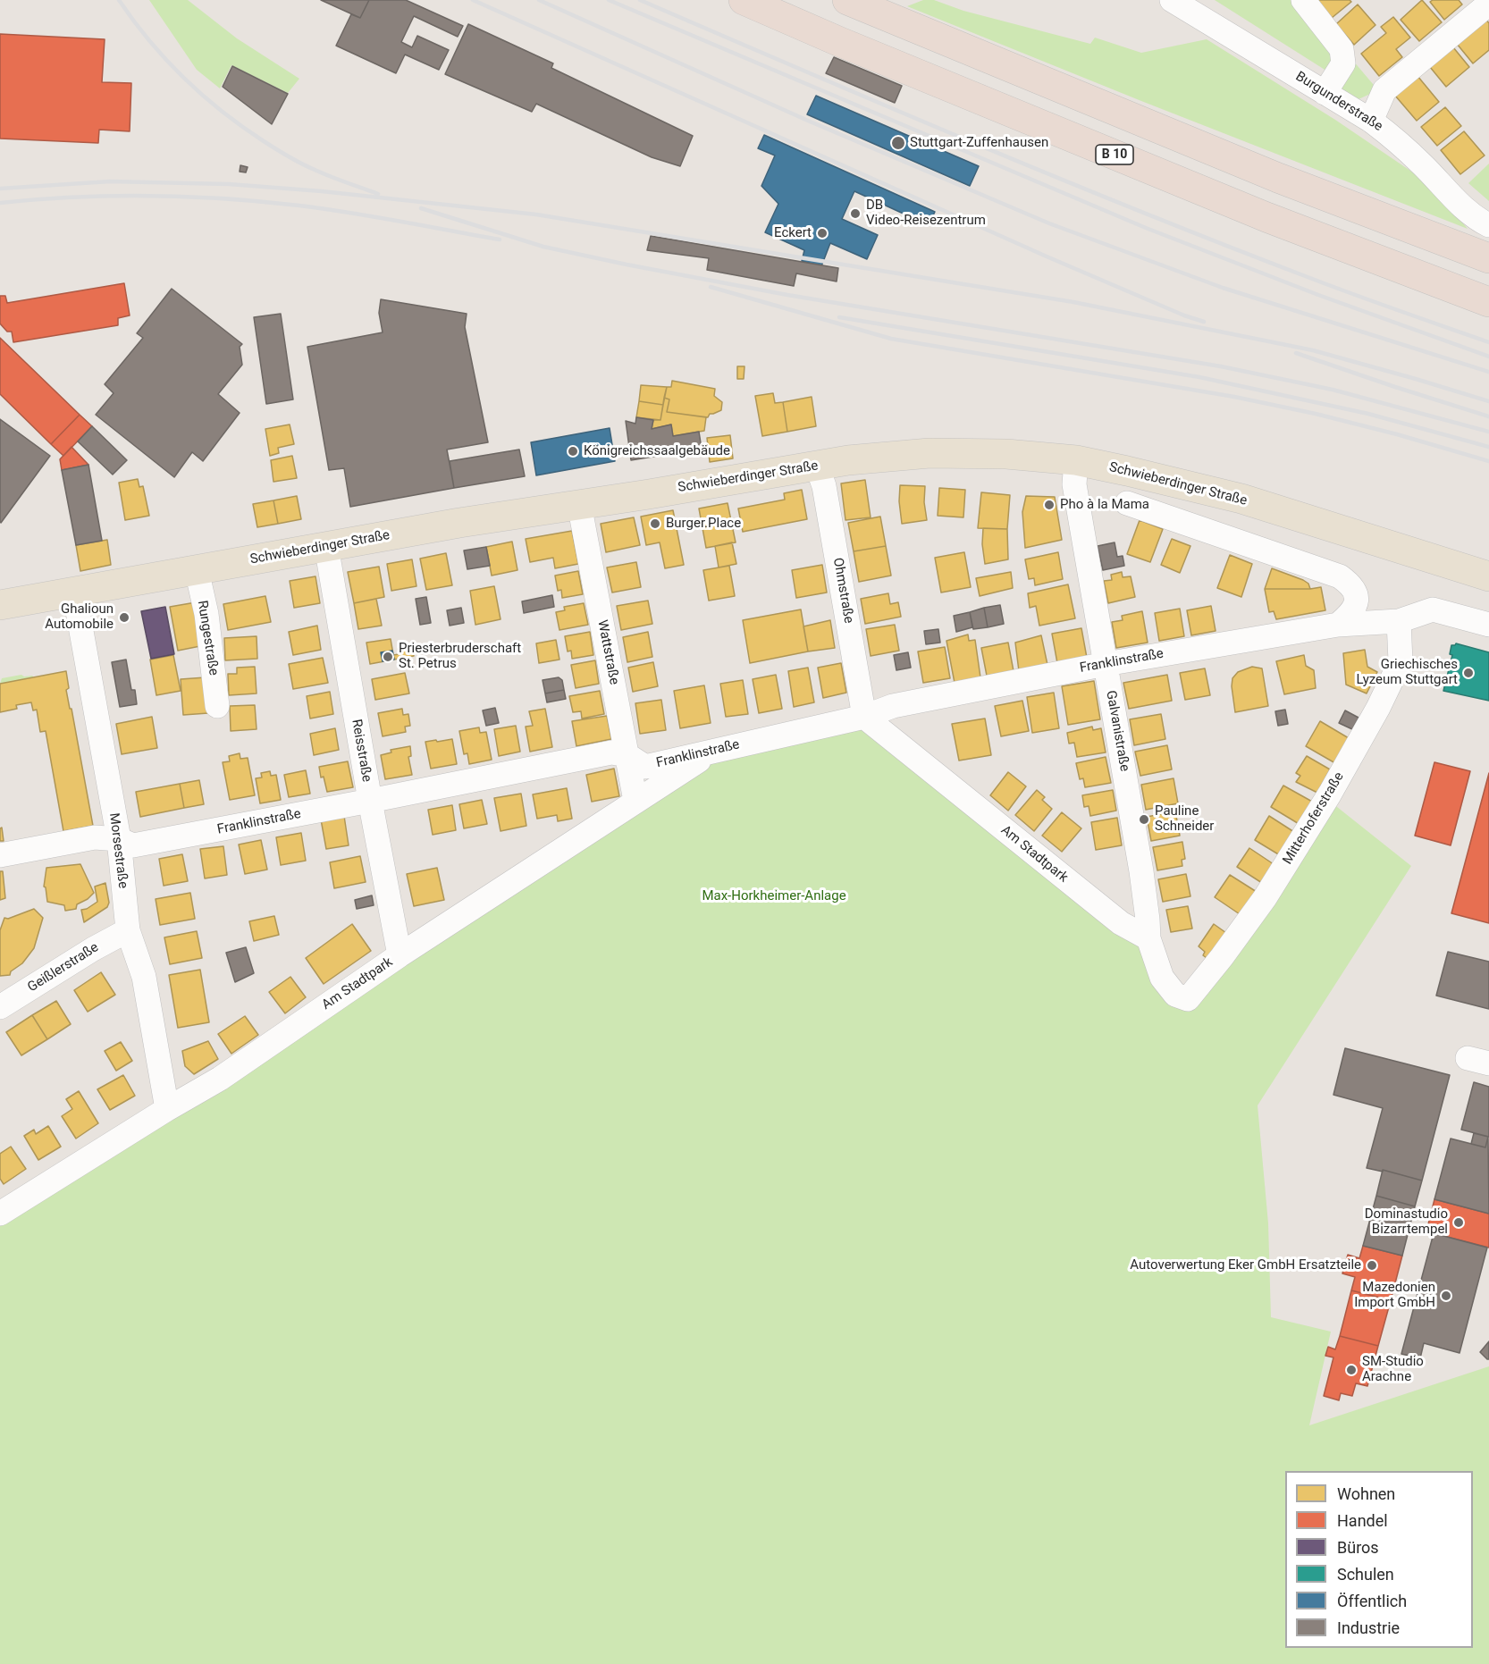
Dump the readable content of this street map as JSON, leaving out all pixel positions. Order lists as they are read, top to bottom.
{
  "streets": {
    "highway": ["B 10"],
    "main road": ["Schwieberdinger Straße"],
    "street": [
      "Burgunderstraße",
      "Ohmstraße",
      "Rungestraße",
      "Wattstraße",
      "Franklinstraße",
      "Galvanistraße",
      "Reisstraße",
      "Mitterhoferstraße",
      "Morsestraße",
      "Am Stadtpark",
      "Geißlerstraße"
    ]
  },
  "crossings": [
    ["Schwieberdinger Straße", "Ohmstraße"],
    ["Schwieberdinger Straße", "Rungestraße"],
    ["Schwieberdinger Straße", "Wattstraße"],
    ["Schwieberdinger Straße", "Galvanistraße"],
    ["Schwieberdinger Straße", "Reisstraße"],
    ["Schwieberdinger Straße", "Morsestraße"],
    ["Ohmstraße", "Franklinstraße"],
    ["Ohmstraße", "Am Stadtpark"],
    ["Wattstraße", "Franklinstraße"],
    ["Wattstraße", "Am Stadtpark"],
    ["Franklinstraße", "Galvanistraße"],
    ["Franklinstraße", "Reisstraße"],
    ["Franklinstraße", "Mitterhoferstraße"],
    ["Franklinstraße", "Morsestraße"],
    ["Franklinstraße", "Am Stadtpark"],
    ["Galvanistraße", "Mitterhoferstraße"],
    ["Galvanistraße", "Am Stadtpark"],
    ["Reisstraße", "Am Stadtpark"],
    ["Mitterhoferstraße", "Am Stadtpark"],
    ["Morsestraße", "Am Stadtpark"],
    ["Morsestraße", "Geißlerstraße"]
  ],
  "parks": ["Max-Horkheimer-Anlage"],
  "places": [
    "Stuttgart-Zuffenhausen",
    "DB Video-Reisezentrum",
    "Eckert",
    "Königreichssaalgebäude",
    "Pho à la Mama",
    "Burger.Place",
    "Ghalioun Automobile",
    "Priesterbruderschaft St. Petrus",
    "Griechisches Lyzeum Stuttgart",
    "Pauline Schneider",
    "Dominastudio Bizarrtempel",
    "Autoverwertung Eker GmbH Ersatzteile",
    "Mazedonien Import GmbH",
    "SM-Studio Arachne"
  ],
  "legend": [
    "Wohnen",
    "Handel",
    "Büros",
    "Schulen",
    "Öffentlich",
    "Industrie"
  ]
}
